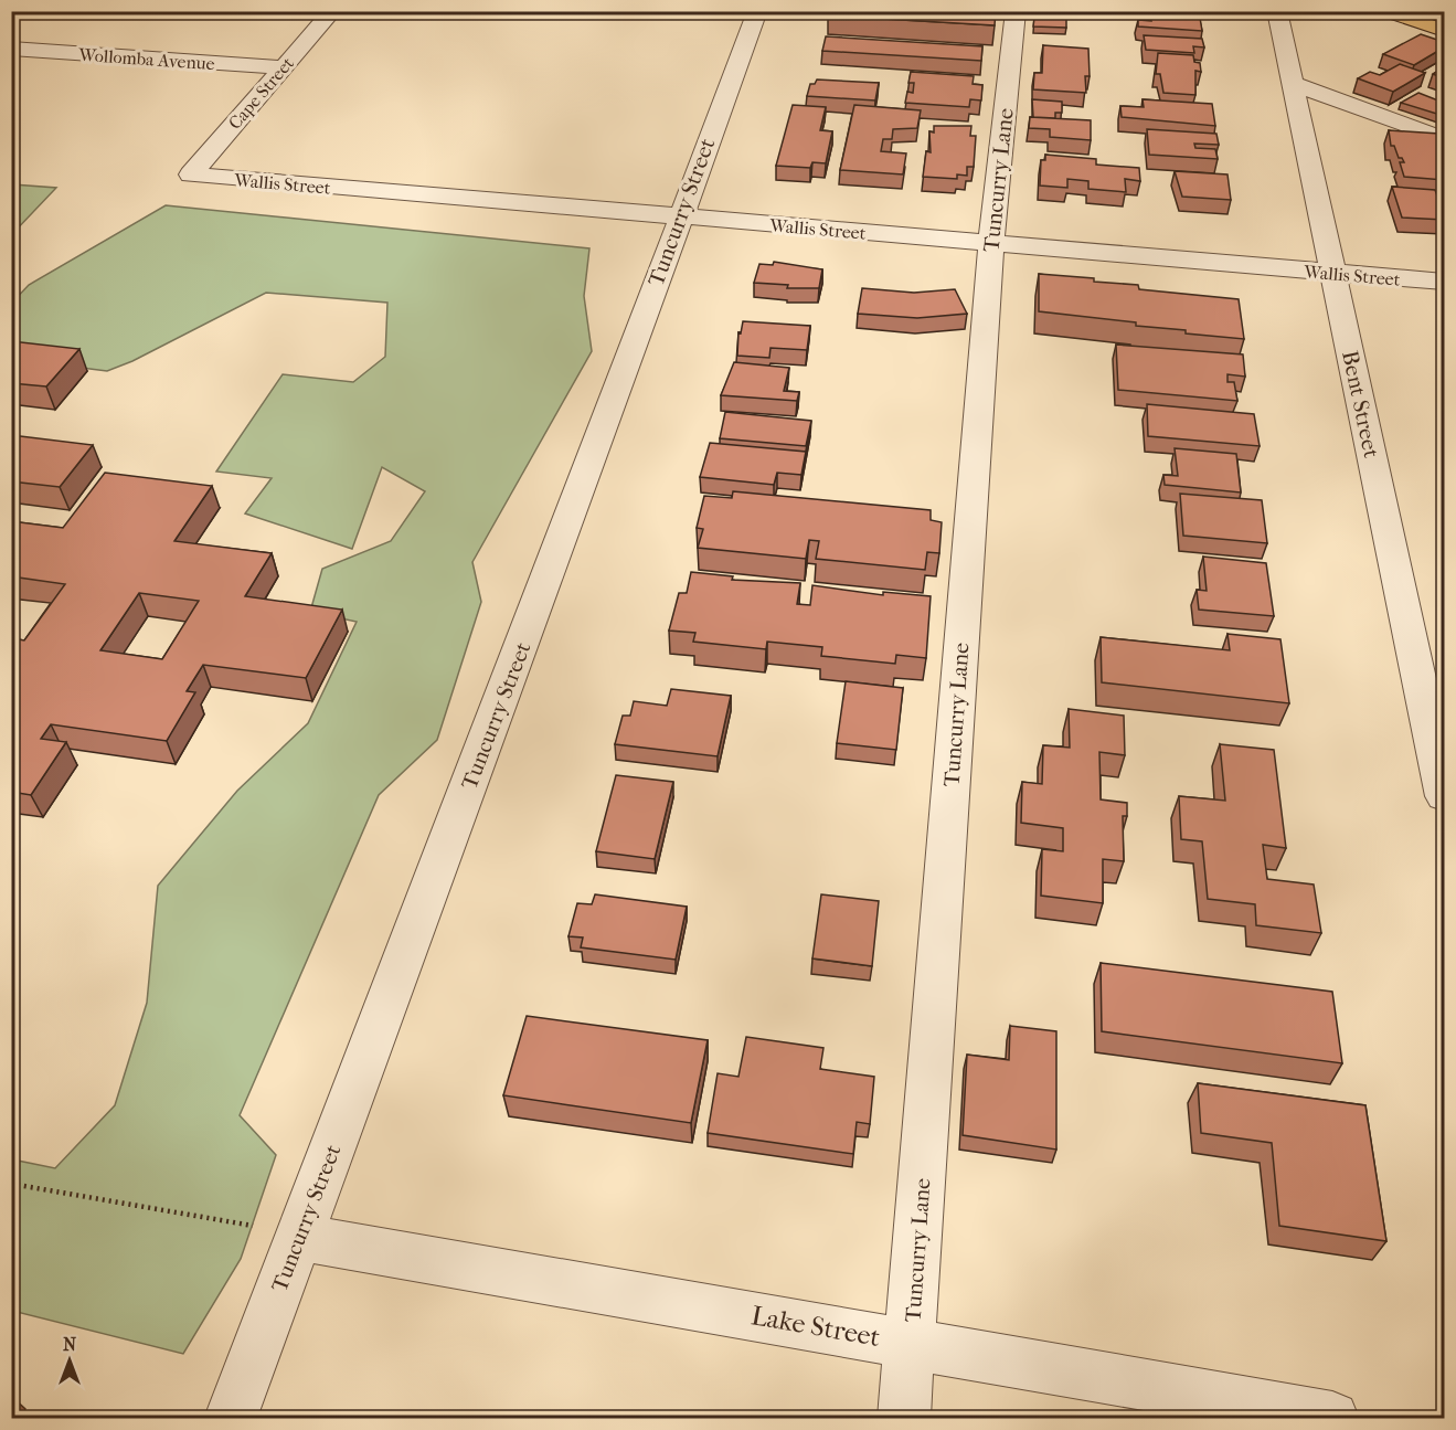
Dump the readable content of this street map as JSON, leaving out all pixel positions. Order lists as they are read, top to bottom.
{
  "streets": {
    "street": [
      "Wollomba Avenue",
      "Cape Street",
      "Tuncurry Lane",
      "Wallis Street",
      "Tuncurry Street",
      "Bent Street",
      "Lake Street"
    ]
  },
  "crossings": [
    ["Wollomba Avenue", "Cape Street"],
    ["Cape Street", "Wallis Street"],
    ["Tuncurry Lane", "Wallis Street"],
    ["Tuncurry Lane", "Lake Street"],
    ["Wallis Street", "Tuncurry Street"],
    ["Wallis Street", "Bent Street"],
    ["Tuncurry Street", "Lake Street"]
  ],
  "north": "top"
}
